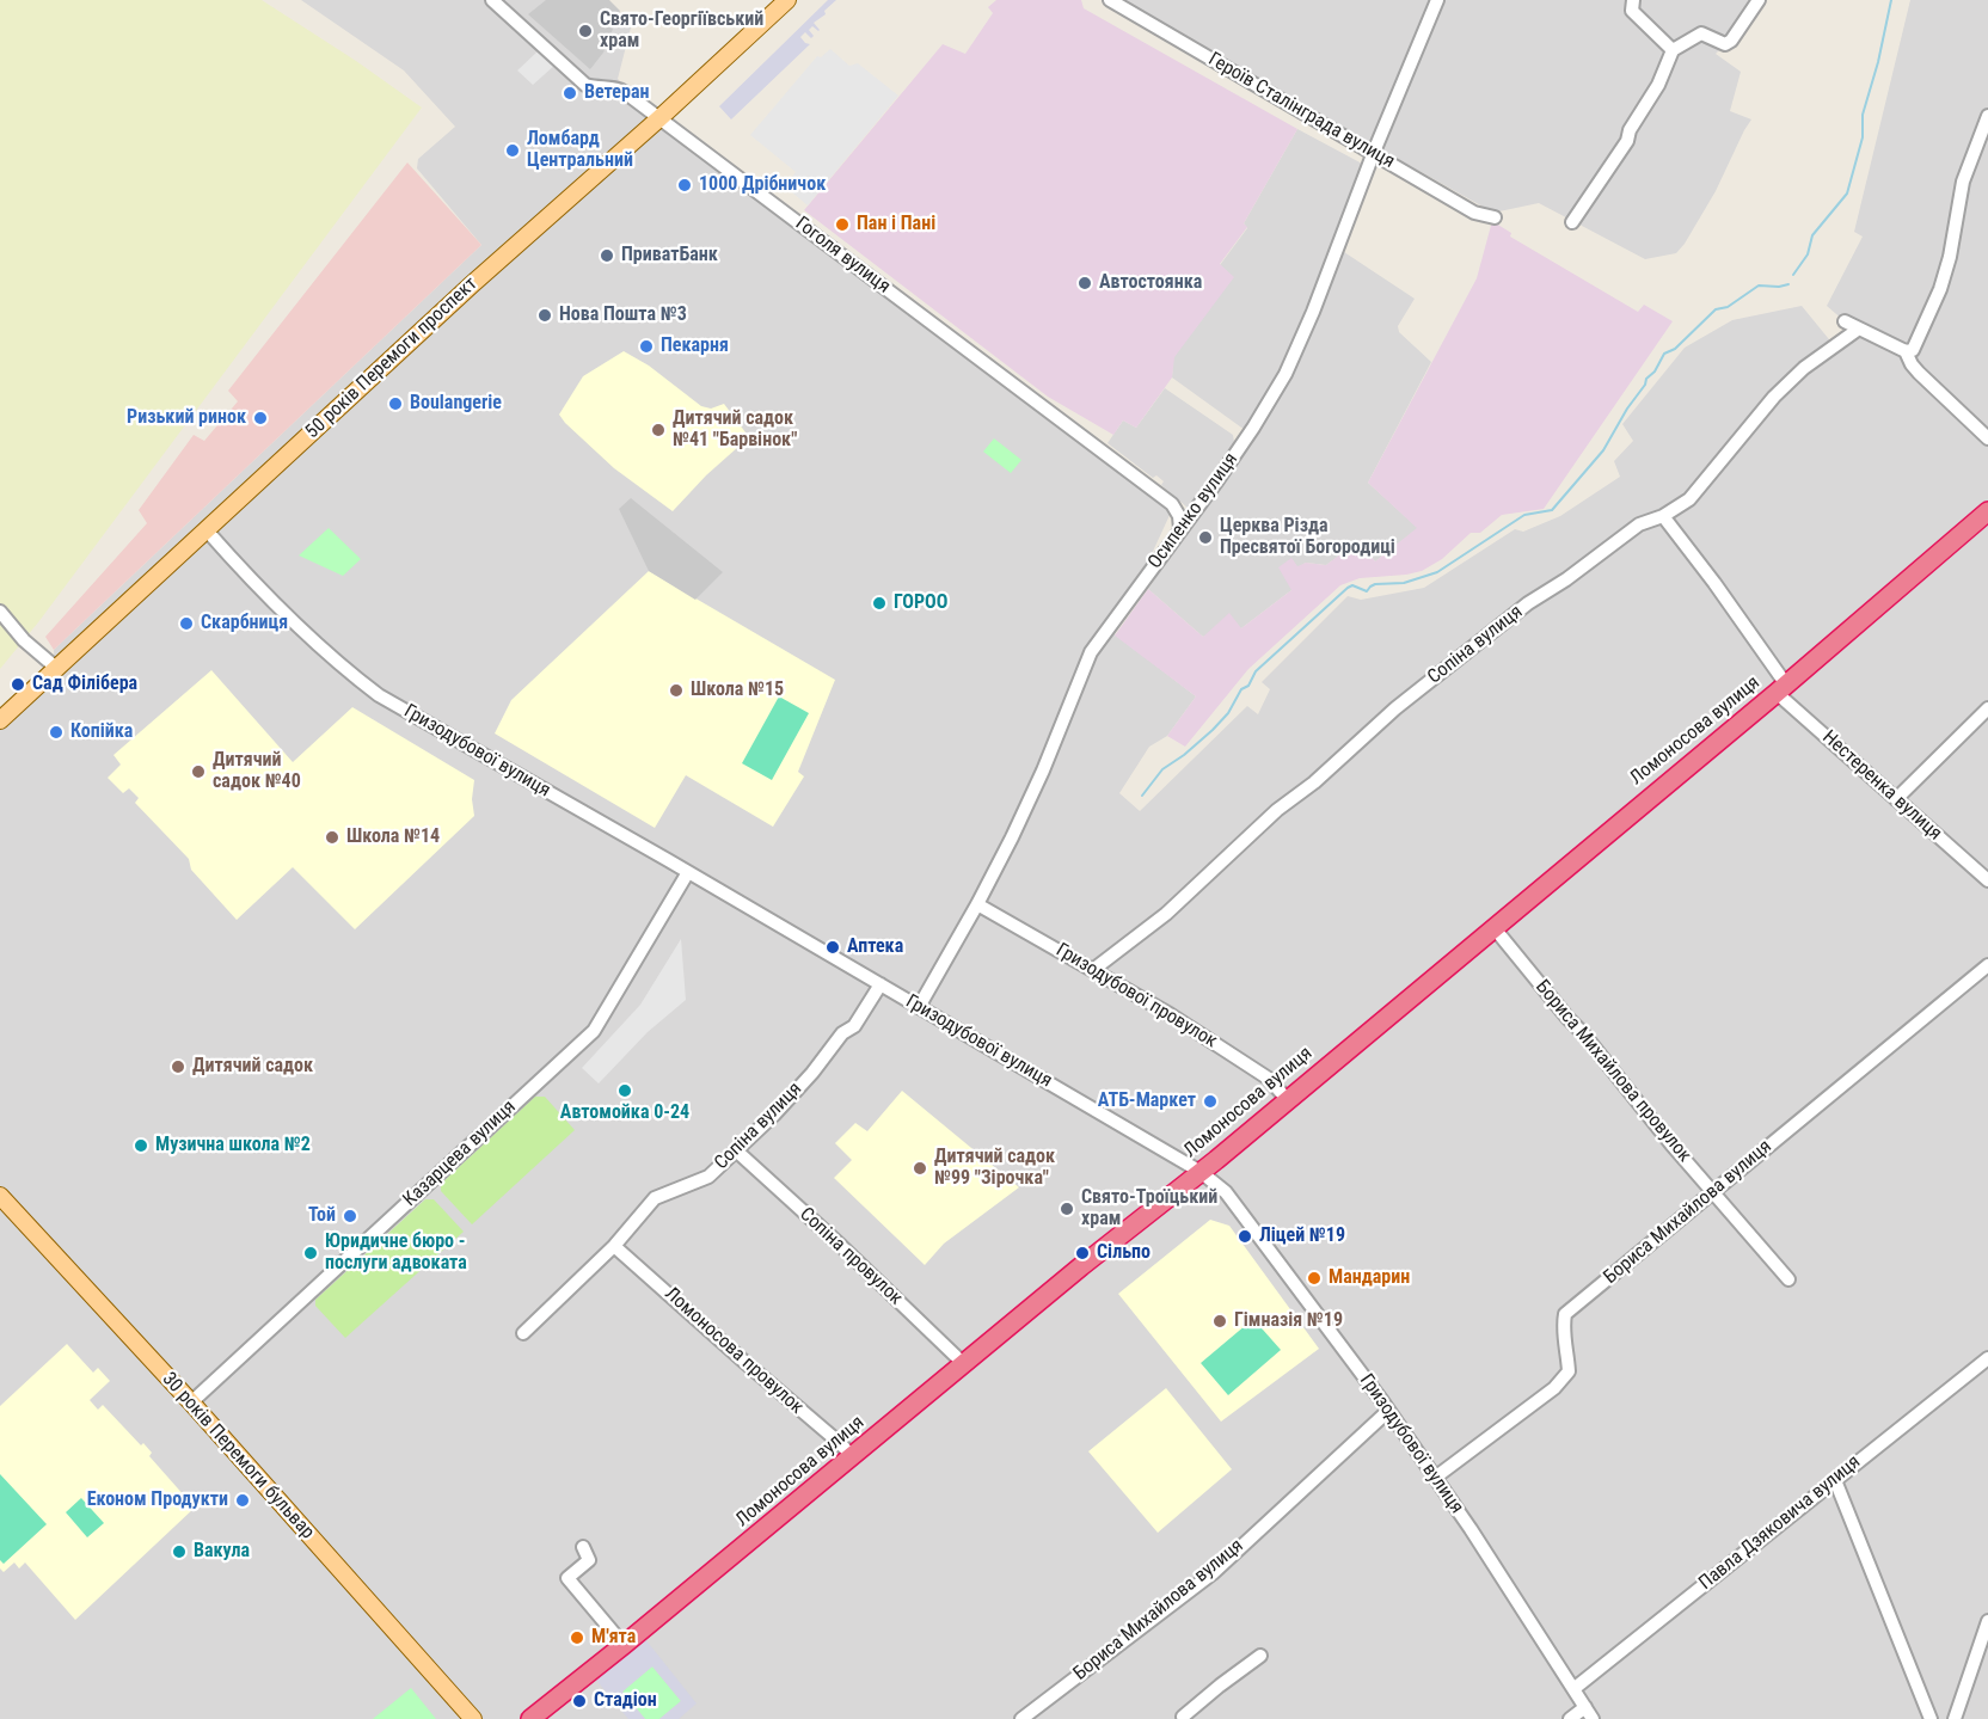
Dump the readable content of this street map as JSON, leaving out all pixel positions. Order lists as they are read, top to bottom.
{
  "streets": {
    "highway": ["Ломоносова вулиця"],
    "main road": ["50 років Перемоги проспект", "30 років Перемоги бульвар"],
    "street": [
      "Героїв Сталінграда вулиця",
      "Гоголя вулиця",
      "Осипенко вулиця",
      "Сопіна вулиця",
      "Гризодубової вулиця",
      "Нестеренка вулиця",
      "Гризодубової провулок",
      "Бориса Михайлова провулок",
      "Казарцева вулиця",
      "Бориса Михайлова вулиця",
      "Сопіна провулок",
      "Ломоносова провулок",
      "Павла Дзяковича вулиця"
    ]
  },
  "crossings": [
    ["Героїв Сталінграда вулиця", "Осипенко вулиця"],
    ["Гоголя вулиця", "50 років Перемоги проспект"],
    ["Гоголя вулиця", "Осипенко вулиця"],
    ["50 років Перемоги проспект", "Гризодубової вулиця"],
    ["Осипенко вулиця", "Гризодубової вулиця"],
    ["Осипенко вулиця", "Гризодубової провулок"],
    ["Сопіна вулиця", "Гризодубової вулиця"],
    ["Сопіна вулиця", "Нестеренка вулиця"],
    ["Сопіна вулиця", "Гризодубової провулок"],
    ["Сопіна вулиця", "Сопіна провулок"],
    ["Сопіна вулиця", "Ломоносова провулок"],
    ["Ломоносова вулиця", "Гризодубової вулиця"],
    ["Ломоносова вулиця", "Нестеренка вулиця"],
    ["Ломоносова вулиця", "Гризодубової провулок"],
    ["Ломоносова вулиця", "Бориса Михайлова провулок"],
    ["Ломоносова вулиця", "Сопіна провулок"],
    ["Ломоносова вулиця", "Ломоносова провулок"],
    ["Гризодубової вулиця", "Казарцева вулиця"],
    ["Гризодубової вулиця", "Бориса Михайлова вулиця"],
    ["Гризодубової вулиця", "Павла Дзяковича вулиця"],
    ["Бориса Михайлова провулок", "Бориса Михайлова вулиця"],
    ["Казарцева вулиця", "30 років Перемоги бульвар"]
  ],
  "places": [
    "Свято-Георгіївський храм",
    "Ветеран",
    "Ломбард Центральний",
    "1000 Дрібничок",
    "Пан і Пані",
    "ПриватБанк",
    "Автостоянка",
    "Нова Пошта №3",
    "Пекарня",
    "Boulangerie",
    "Ризький ринок",
    "Дитячий садок №41 \"Барвінок\"",
    "Церква Різда Пресвятої Богородиці",
    "ГОРОО",
    "Скарбниця",
    "Сад Філібера",
    "Школа №15",
    "Копійка",
    "Дитячий садок №40",
    "Школа №14",
    "Аптека",
    "Дитячий садок",
    "Автомойка 0-24",
    "АТБ-Маркет",
    "Музична школа №2",
    "Дитячий садок №99 \"Зірочка\"",
    "Свято-Троїцький храм",
    "Той",
    "Ліцей №19",
    "Юридичне бюро - послуги адвоката",
    "Сільпо",
    "Мандарин",
    "Гімназія №19",
    "Економ Продукти",
    "Вакула",
    "М'ята",
    "Стадіон"
  ]
}
